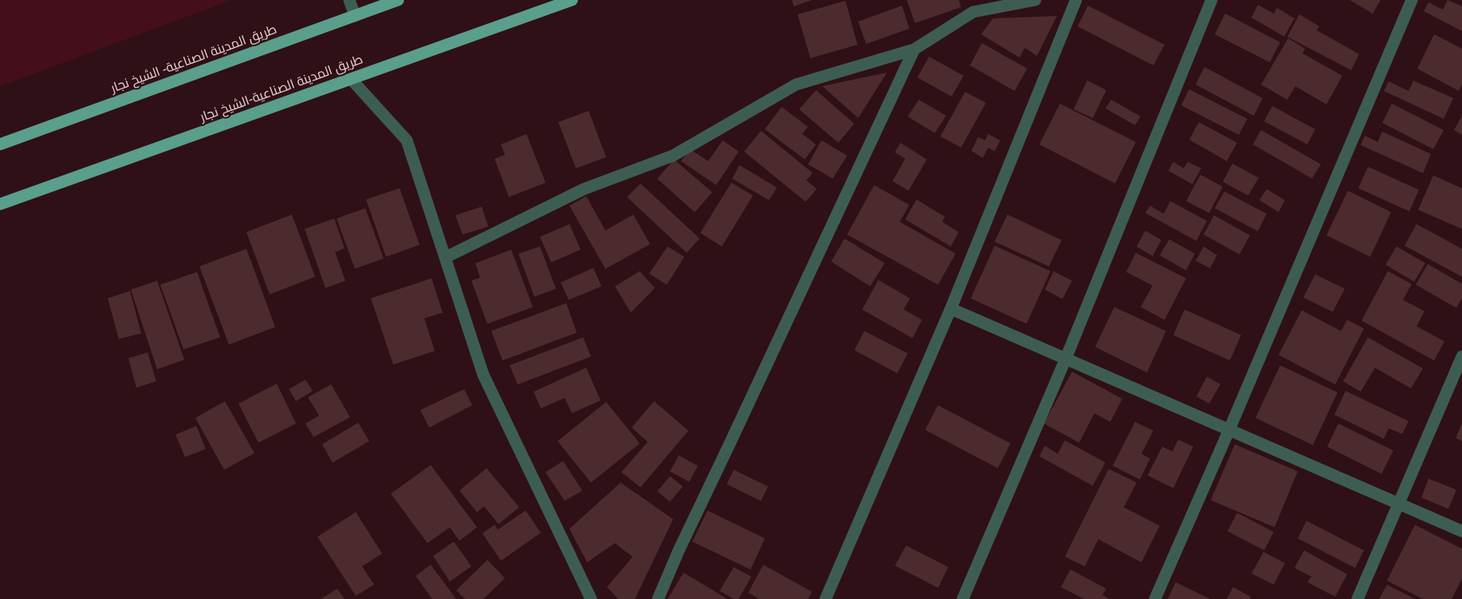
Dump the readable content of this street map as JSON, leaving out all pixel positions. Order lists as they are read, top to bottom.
{
  "streets": {
    "main road": ["طريق المدينة الصناعية- الشيخ نجار", "طريق المدينة الصناعية-الشيخ نجار"]
  }
}
